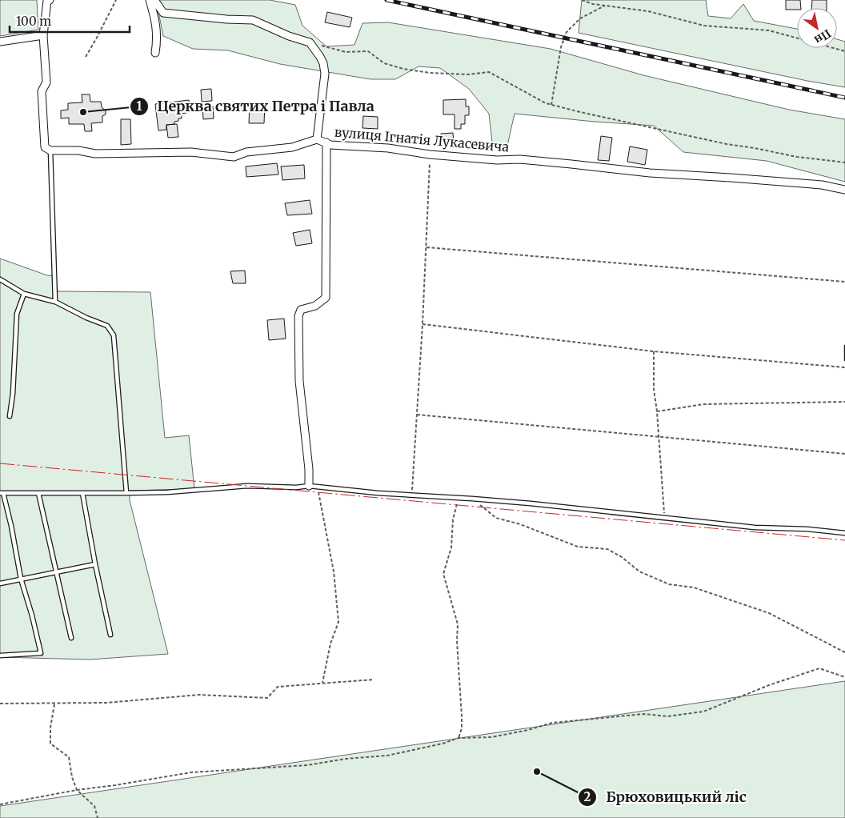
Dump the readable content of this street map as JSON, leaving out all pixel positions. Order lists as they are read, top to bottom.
{
  "streets": {
    "street": ["вулиця Ігнатія Лукасевича"]
  },
  "places": ["Церква святих Петра і Павла", "Брюховицький ліс"],
  "scale_bar": "100 m",
  "north": "bottom right"
}
